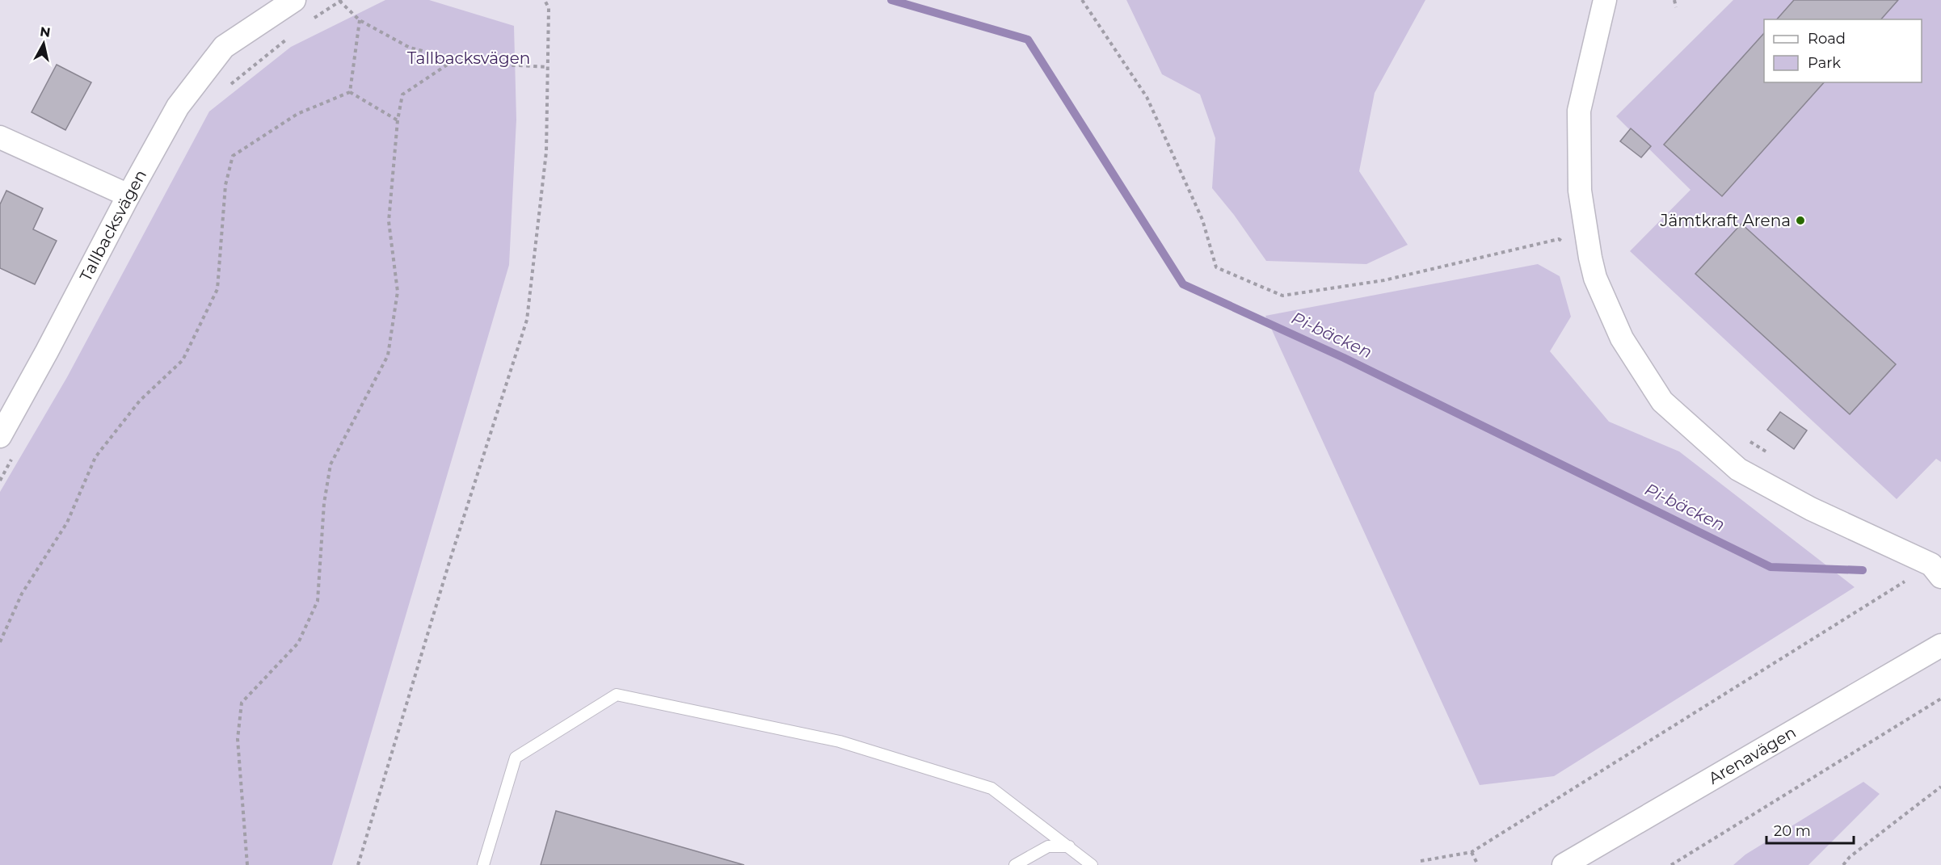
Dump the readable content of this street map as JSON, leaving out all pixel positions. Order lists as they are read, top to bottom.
{
  "streets": {
    "street": ["Tallbacksvägen", "Arenavägen"]
  },
  "water": ["Pi-bäcken"],
  "parks": ["Tallbacksvägen"],
  "places": ["Jämtkraft Arena"],
  "legend": ["Road", "Park"],
  "scale_bar": "20 m",
  "north": "top"
}
